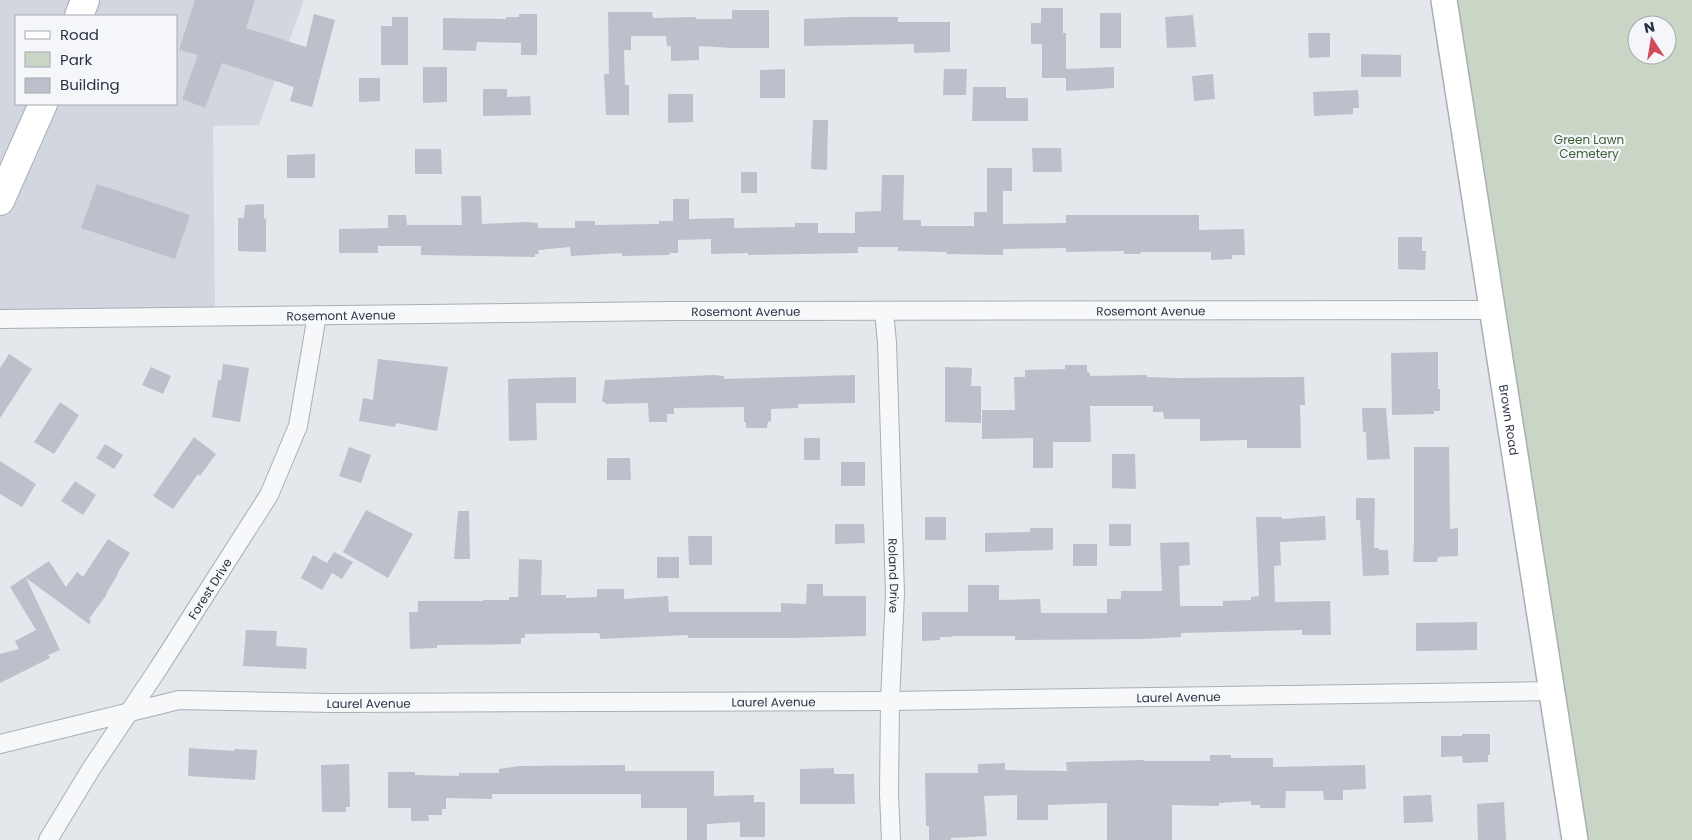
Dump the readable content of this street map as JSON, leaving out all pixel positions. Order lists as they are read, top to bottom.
{
  "streets": {
    "main road": ["Brown Road"],
    "street": [
      "Rosemont Avenue",
      "Roland Drive",
      "Forest Drive",
      "Laurel Avenue"
    ]
  },
  "crossings": [
    ["Rosemont Avenue", "Brown Road"],
    ["Rosemont Avenue", "Roland Drive"],
    ["Rosemont Avenue", "Forest Drive"],
    ["Brown Road", "Laurel Avenue"],
    ["Roland Drive", "Laurel Avenue"],
    ["Forest Drive", "Laurel Avenue"]
  ],
  "parks": ["Green Lawn Cemetery"],
  "legend": ["Road", "Park", "Building"],
  "north": "top"
}
